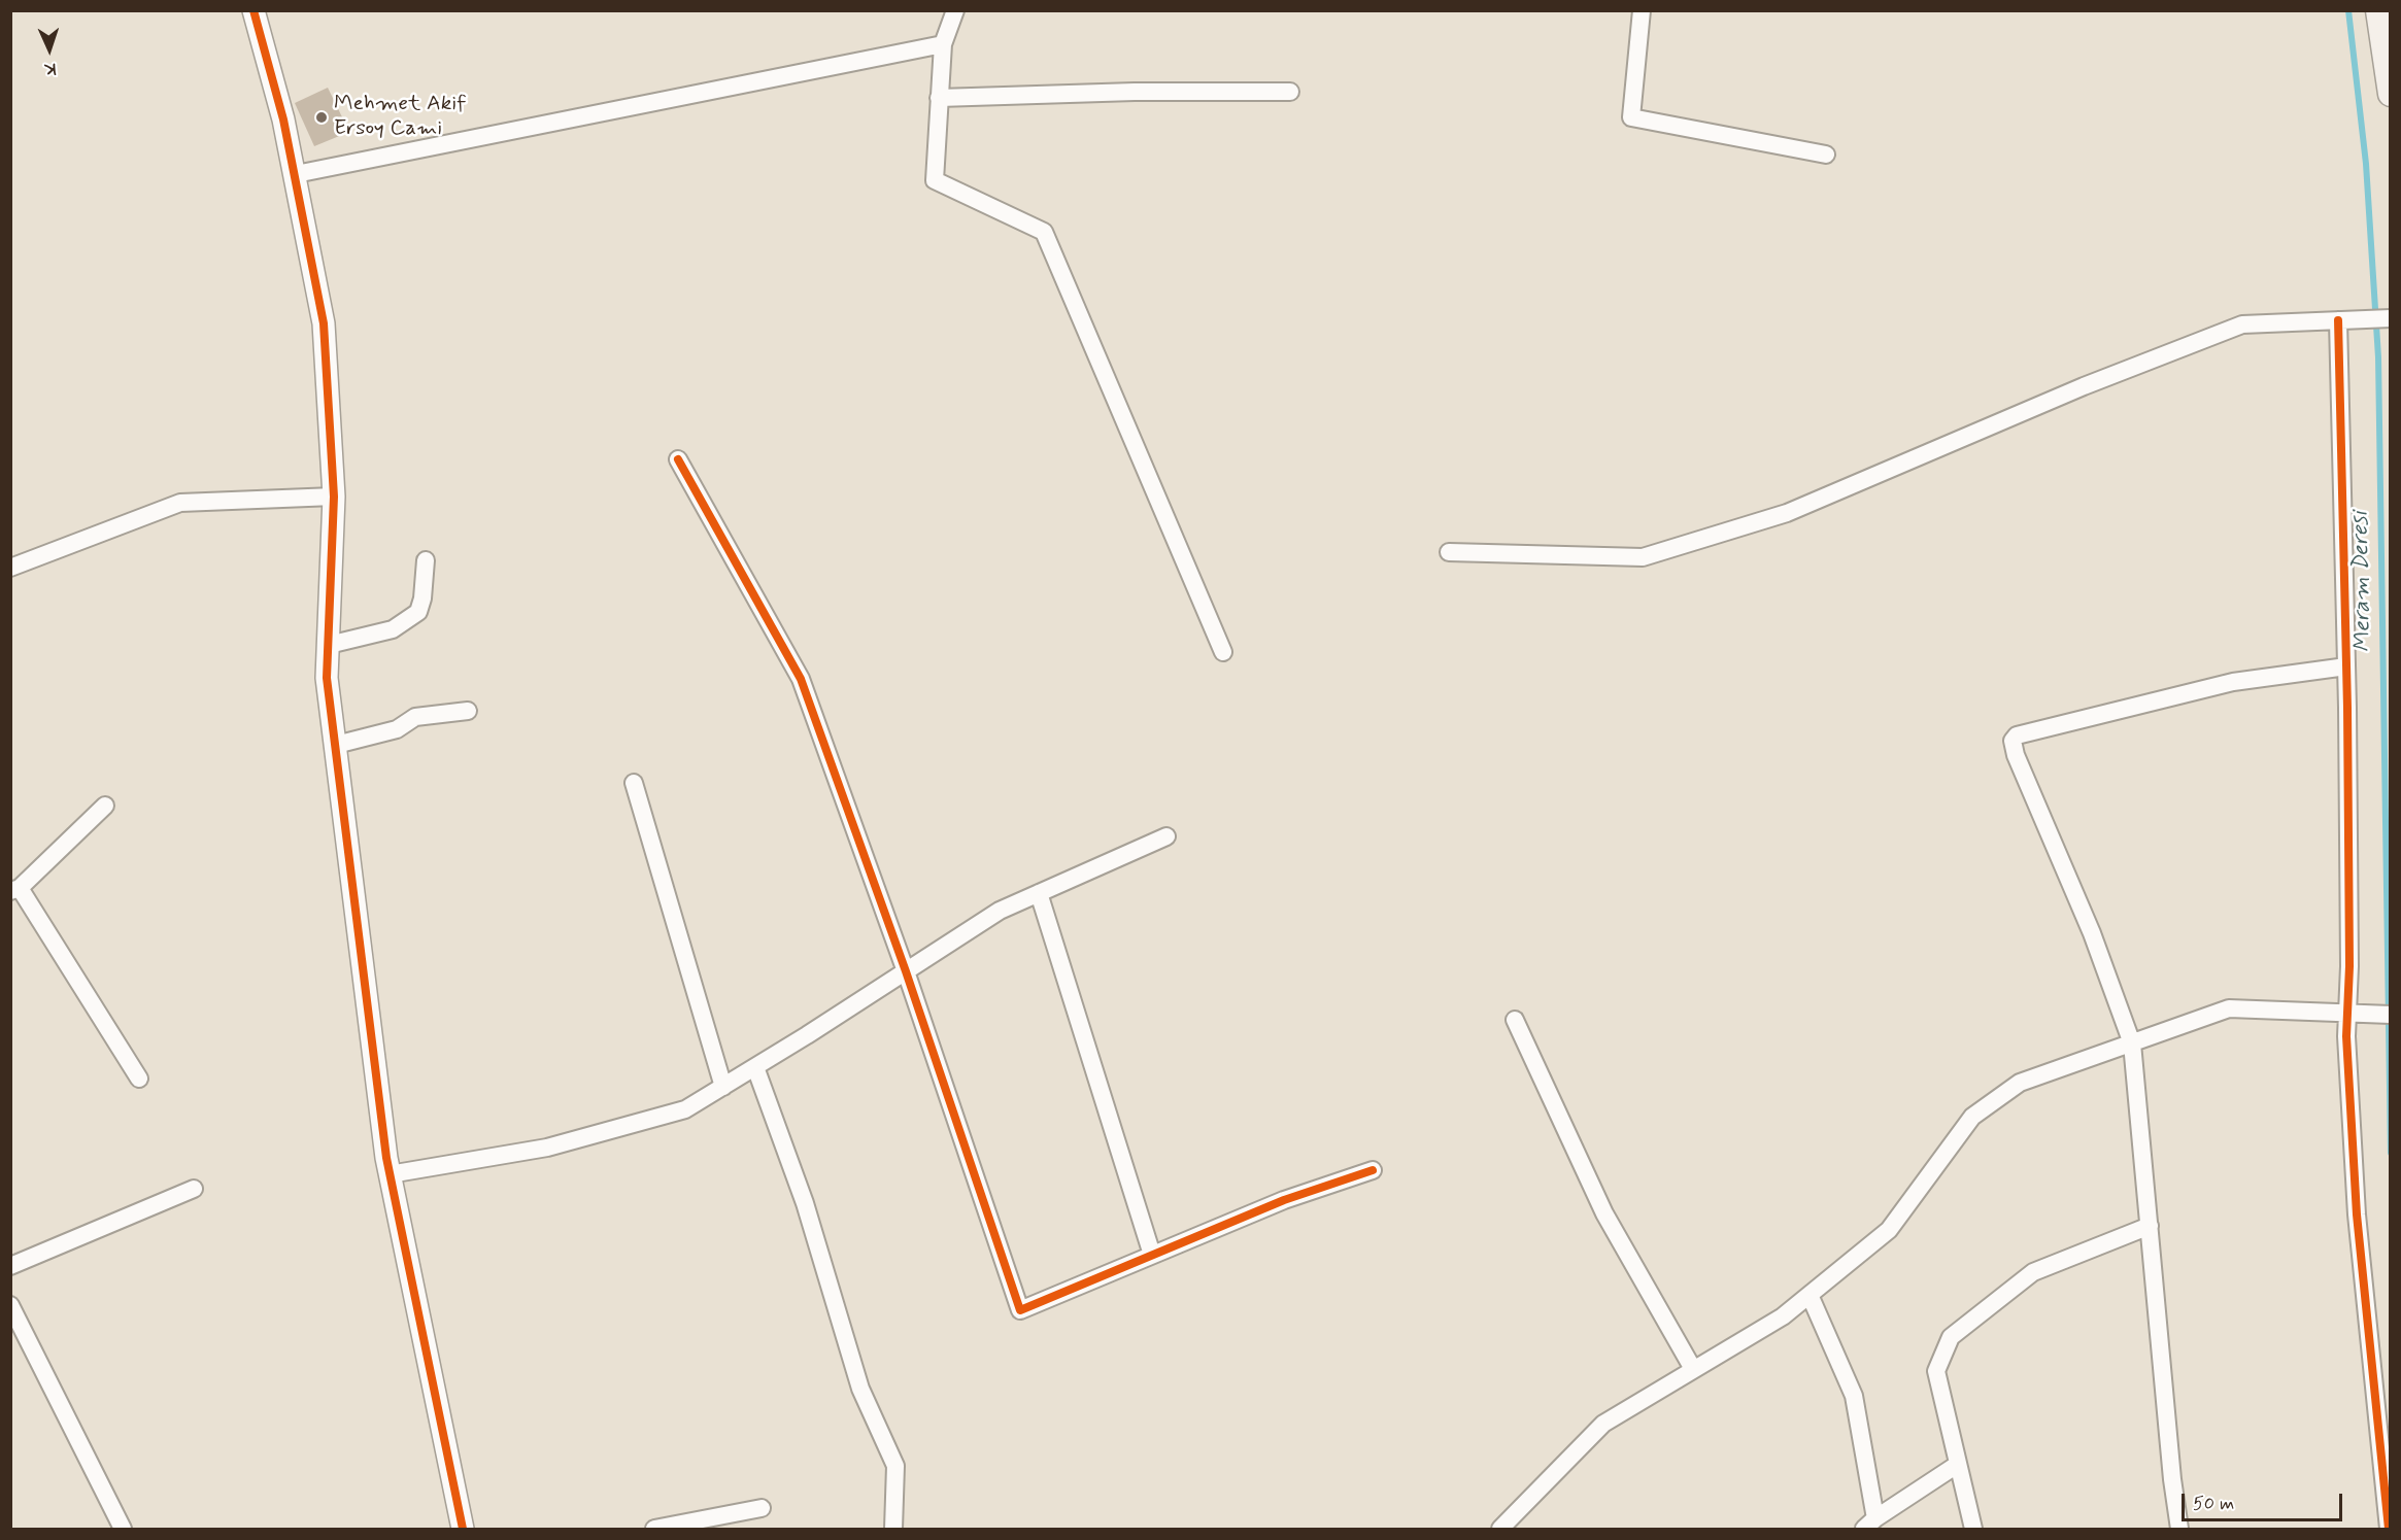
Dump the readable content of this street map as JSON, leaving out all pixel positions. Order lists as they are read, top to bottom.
{
  "water": ["Meram Deresi"],
  "places": ["Mehmet Akif Ersoy Cami"],
  "scale_bar": "50 m",
  "north": "bottom"
}
